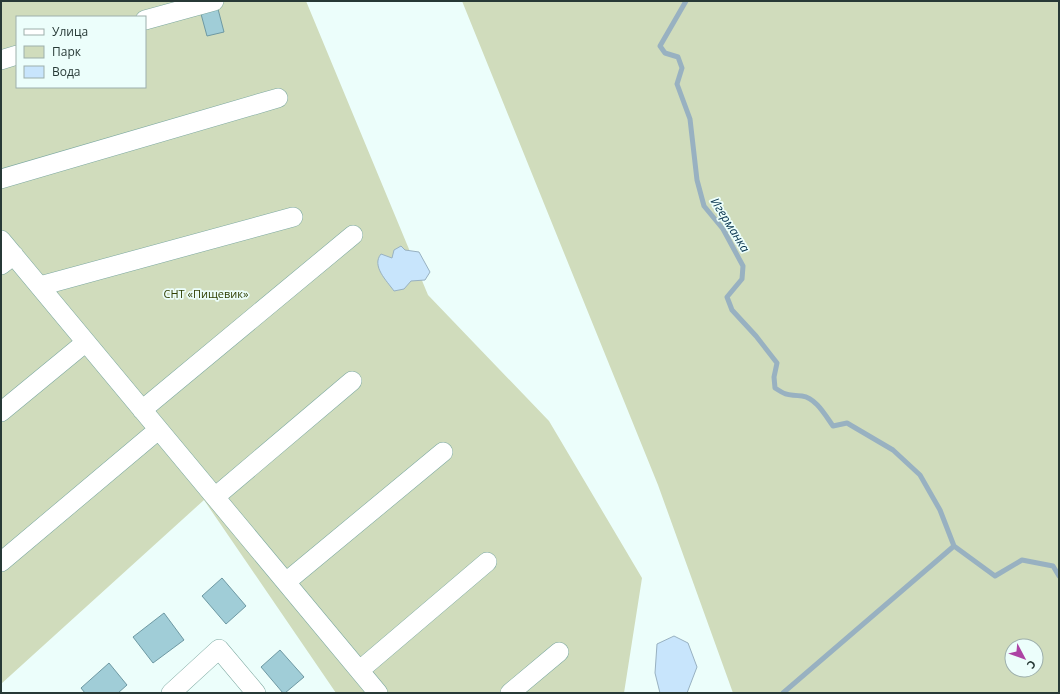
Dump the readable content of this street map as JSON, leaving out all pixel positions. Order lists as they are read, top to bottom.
{
  "water": ["Игерманка"],
  "parks": ["СНТ «Пищевик»"],
  "legend": ["Улица", "Парк", "Вода"],
  "north": "bottom right"
}
